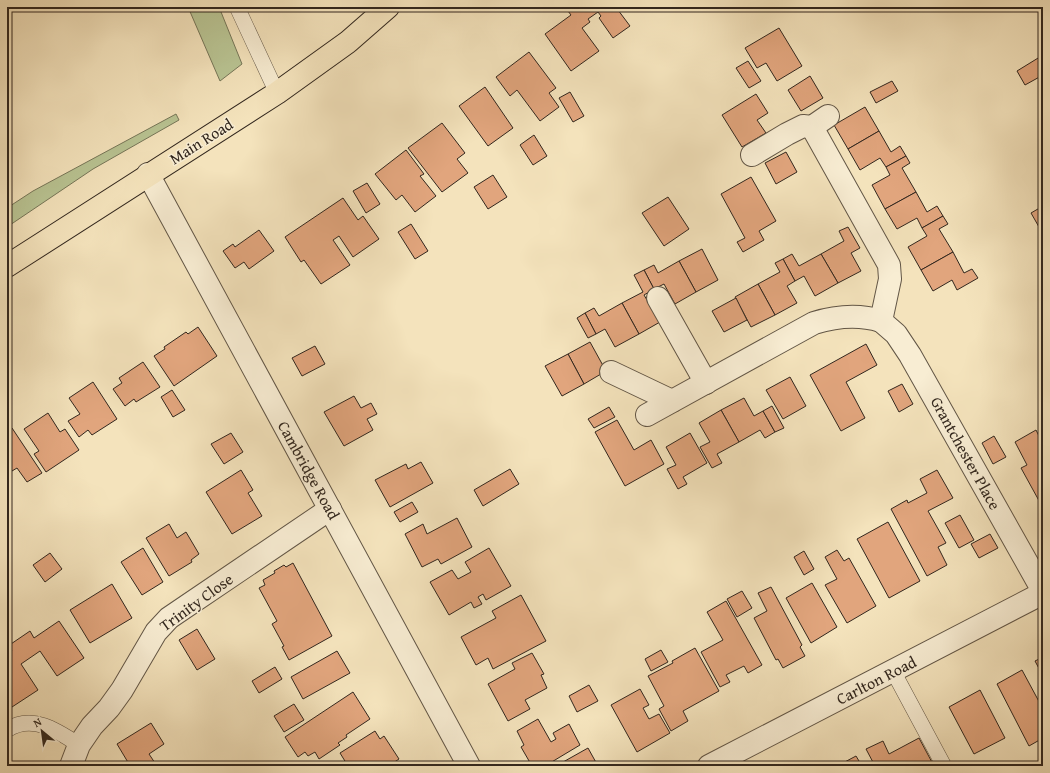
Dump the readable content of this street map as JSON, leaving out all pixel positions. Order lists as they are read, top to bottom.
{
  "streets": {
    "main road": ["Main Road"],
    "street": [
      "Grantchester Place",
      "Cambridge Road",
      "Trinity Close",
      "Carlton Road"
    ]
  },
  "crossings": [
    ["Main Road", "Cambridge Road"],
    ["Grantchester Place", "Carlton Road"],
    ["Cambridge Road", "Trinity Close"]
  ],
  "north": "top left"
}
